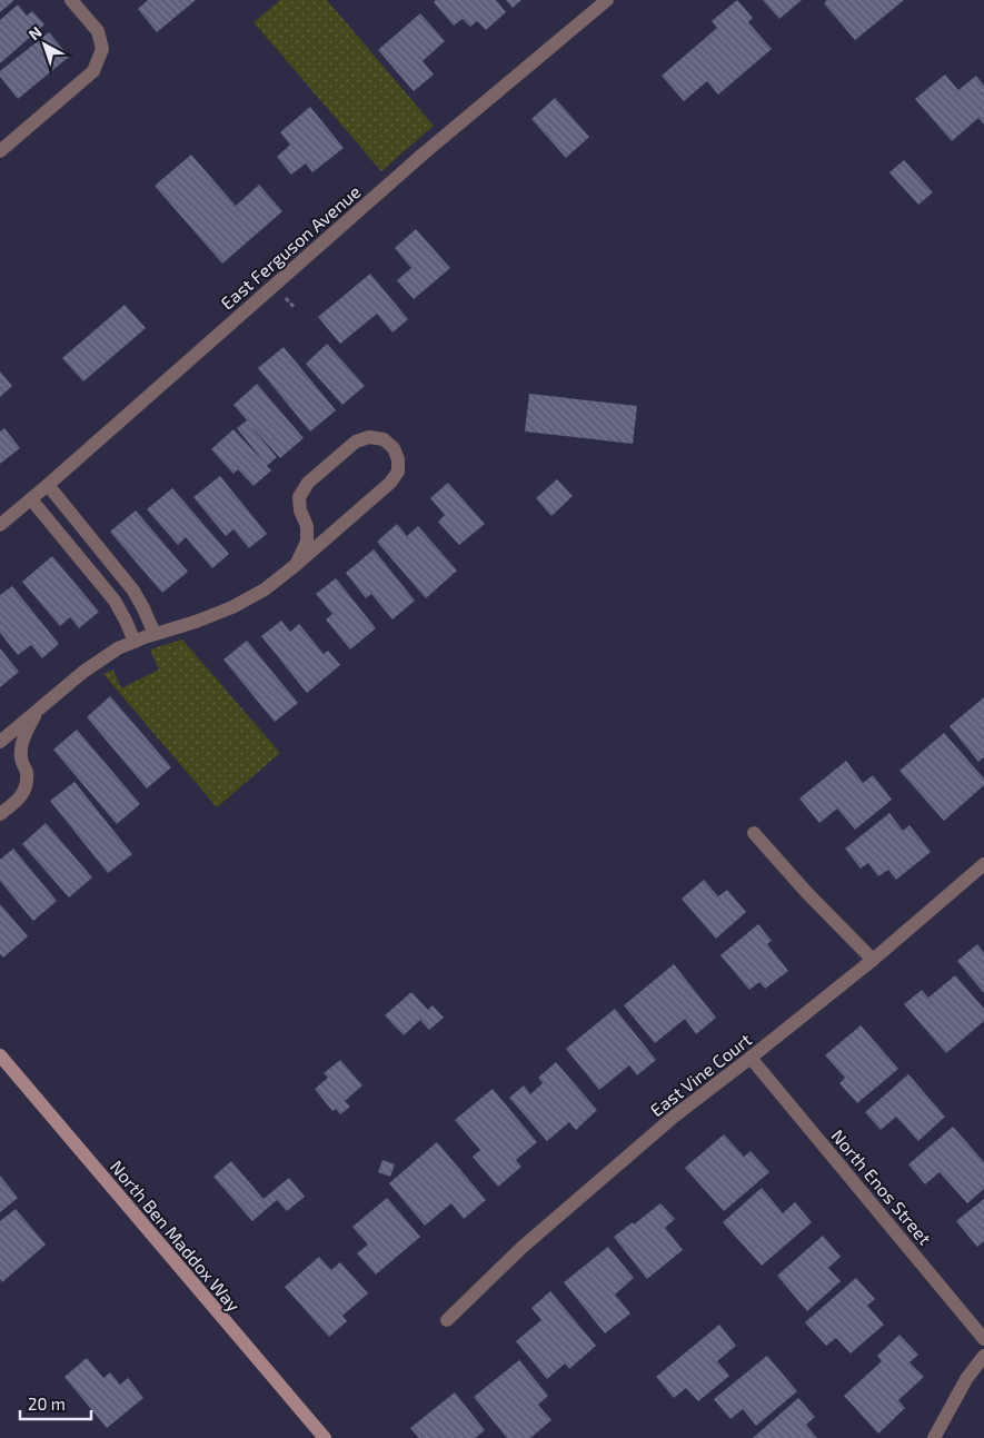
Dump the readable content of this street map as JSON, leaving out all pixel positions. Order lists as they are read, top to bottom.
{
  "streets": {
    "main road": ["North Ben Maddox Way"],
    "street": ["East Ferguson Avenue", "East Vine Court", "North Enos Street"]
  },
  "crossings": [
    ["East Vine Court", "North Enos Street"]
  ],
  "scale_bar": "20 m",
  "north": "top left"
}
